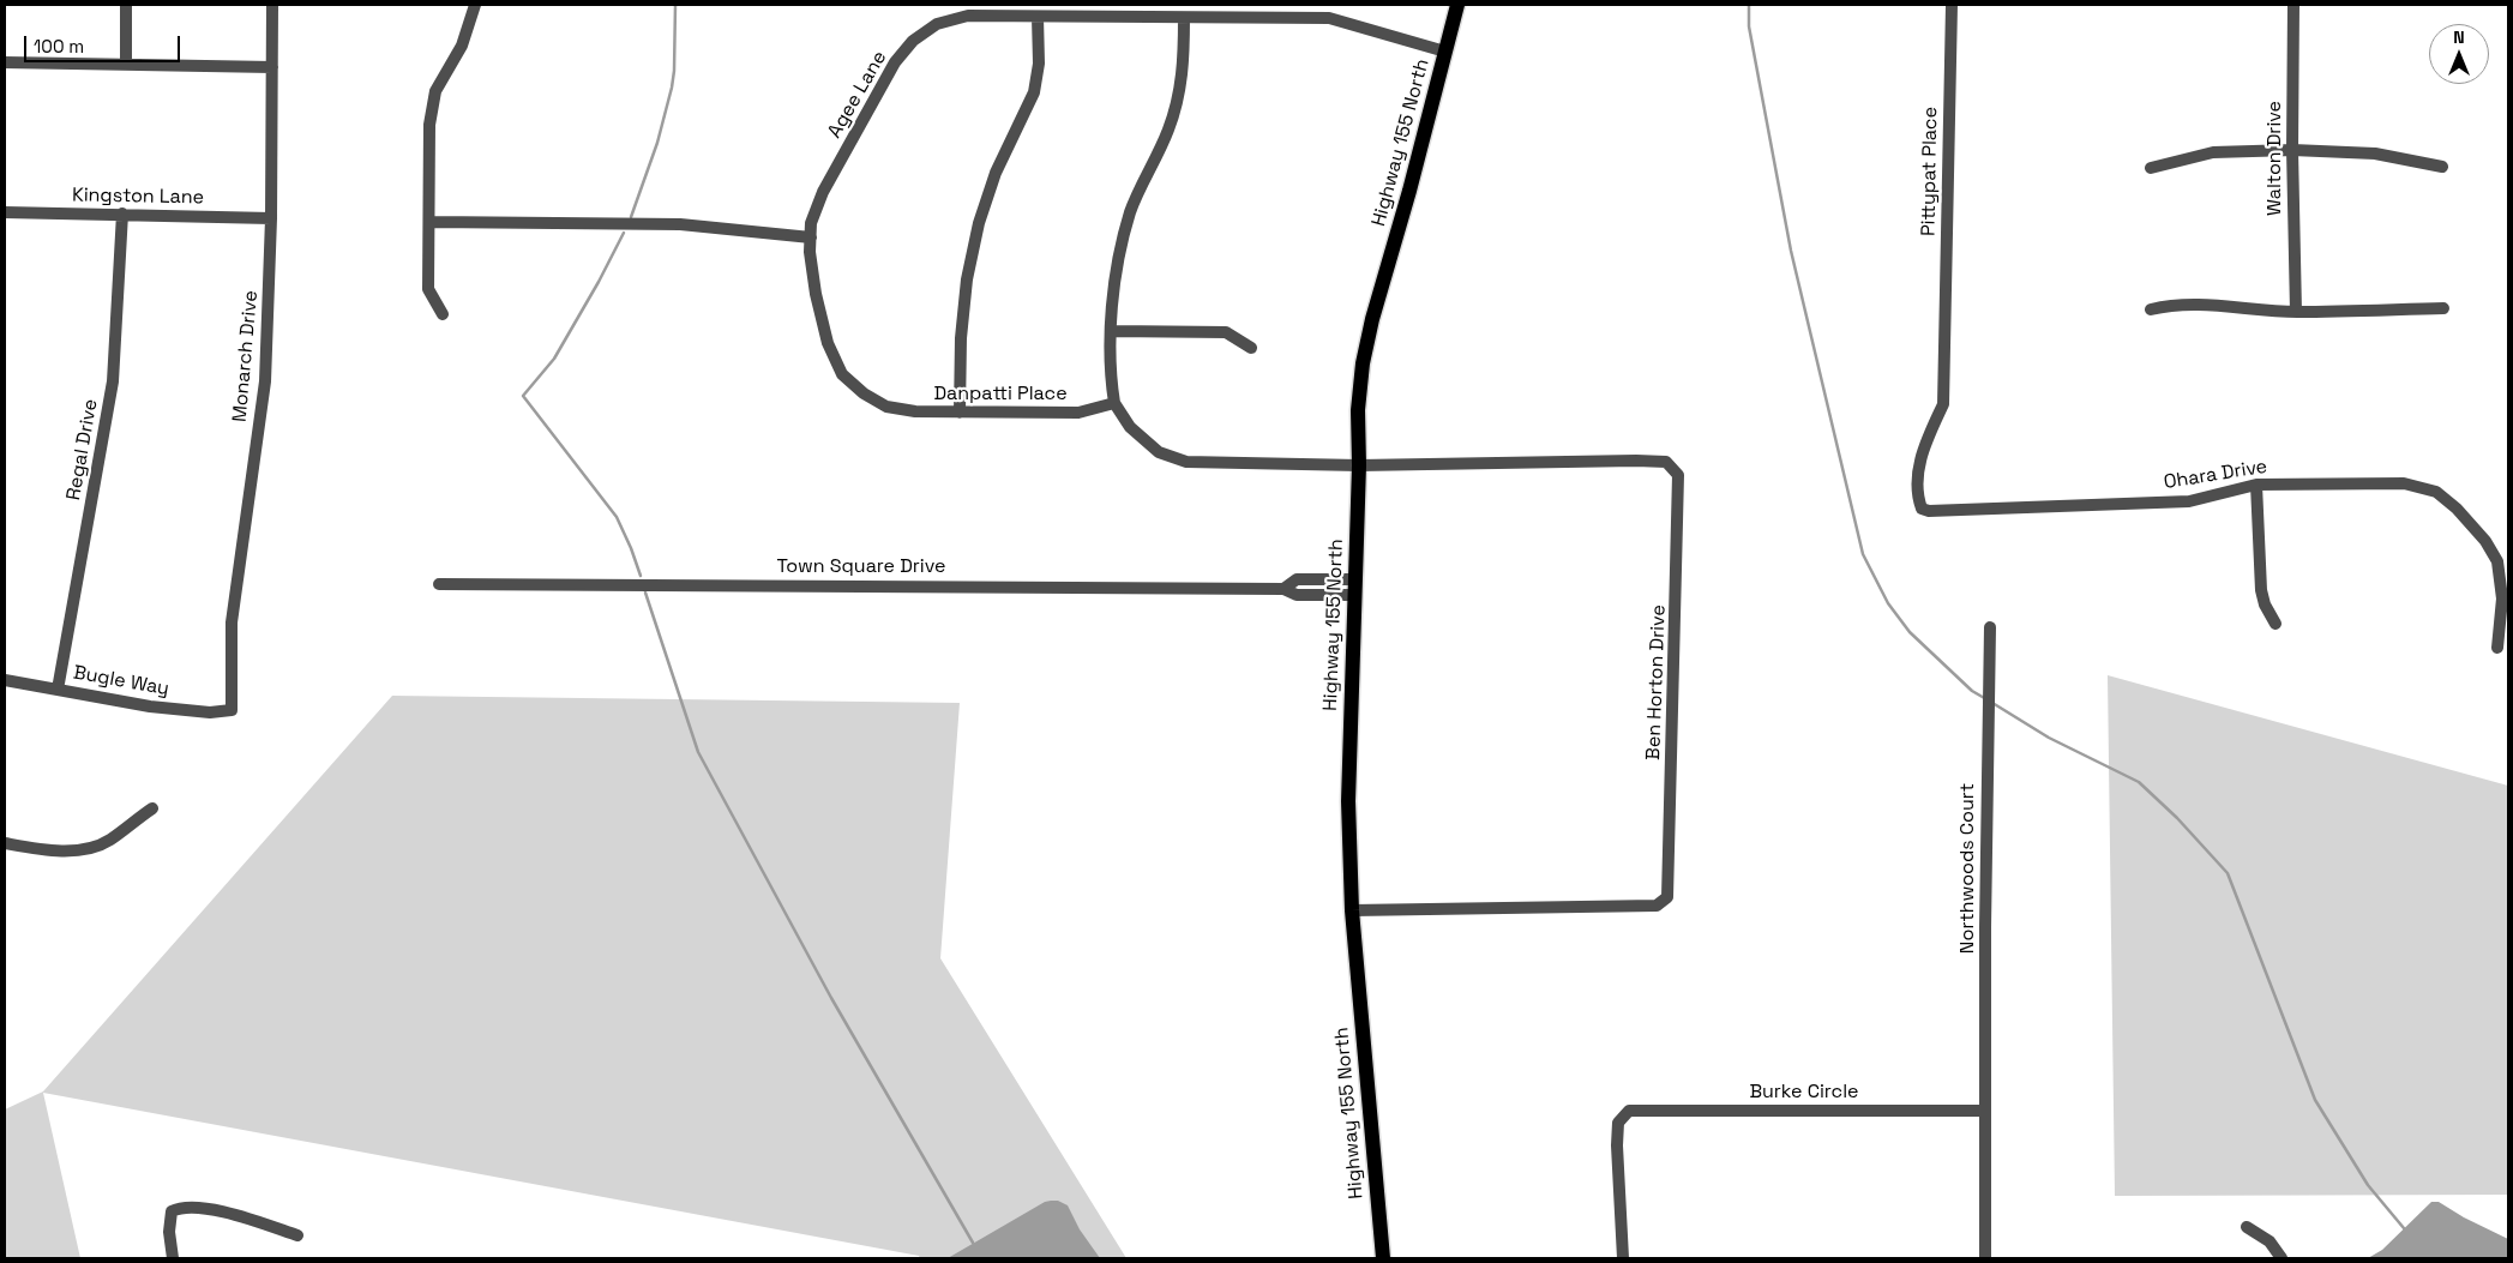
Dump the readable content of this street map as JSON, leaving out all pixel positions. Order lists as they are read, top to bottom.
{
  "streets": {
    "main road": ["Highway 155 North"],
    "street": [
      "Agee Lane",
      "Walton Drive",
      "Pittypat Place",
      "Kingston Lane",
      "Monarch Drive",
      "Danpatti Place",
      "Regal Drive",
      "Ohara Drive",
      "Town Square Drive",
      "Bugle Way",
      "Ben Horton Drive",
      "Northwoods Court",
      "Burke Circle"
    ]
  },
  "crossings": [
    ["Agee Lane", "Highway 155 North"],
    ["Agee Lane", "Danpatti Place"],
    ["Highway 155 North", "Town Square Drive"],
    ["Highway 155 North", "Ben Horton Drive"],
    ["Pittypat Place", "Ohara Drive"],
    ["Kingston Lane", "Monarch Drive"],
    ["Kingston Lane", "Regal Drive"],
    ["Monarch Drive", "Bugle Way"],
    ["Regal Drive", "Bugle Way"],
    ["Northwoods Court", "Burke Circle"]
  ],
  "scale_bar": "100 m",
  "north": "top"
}
